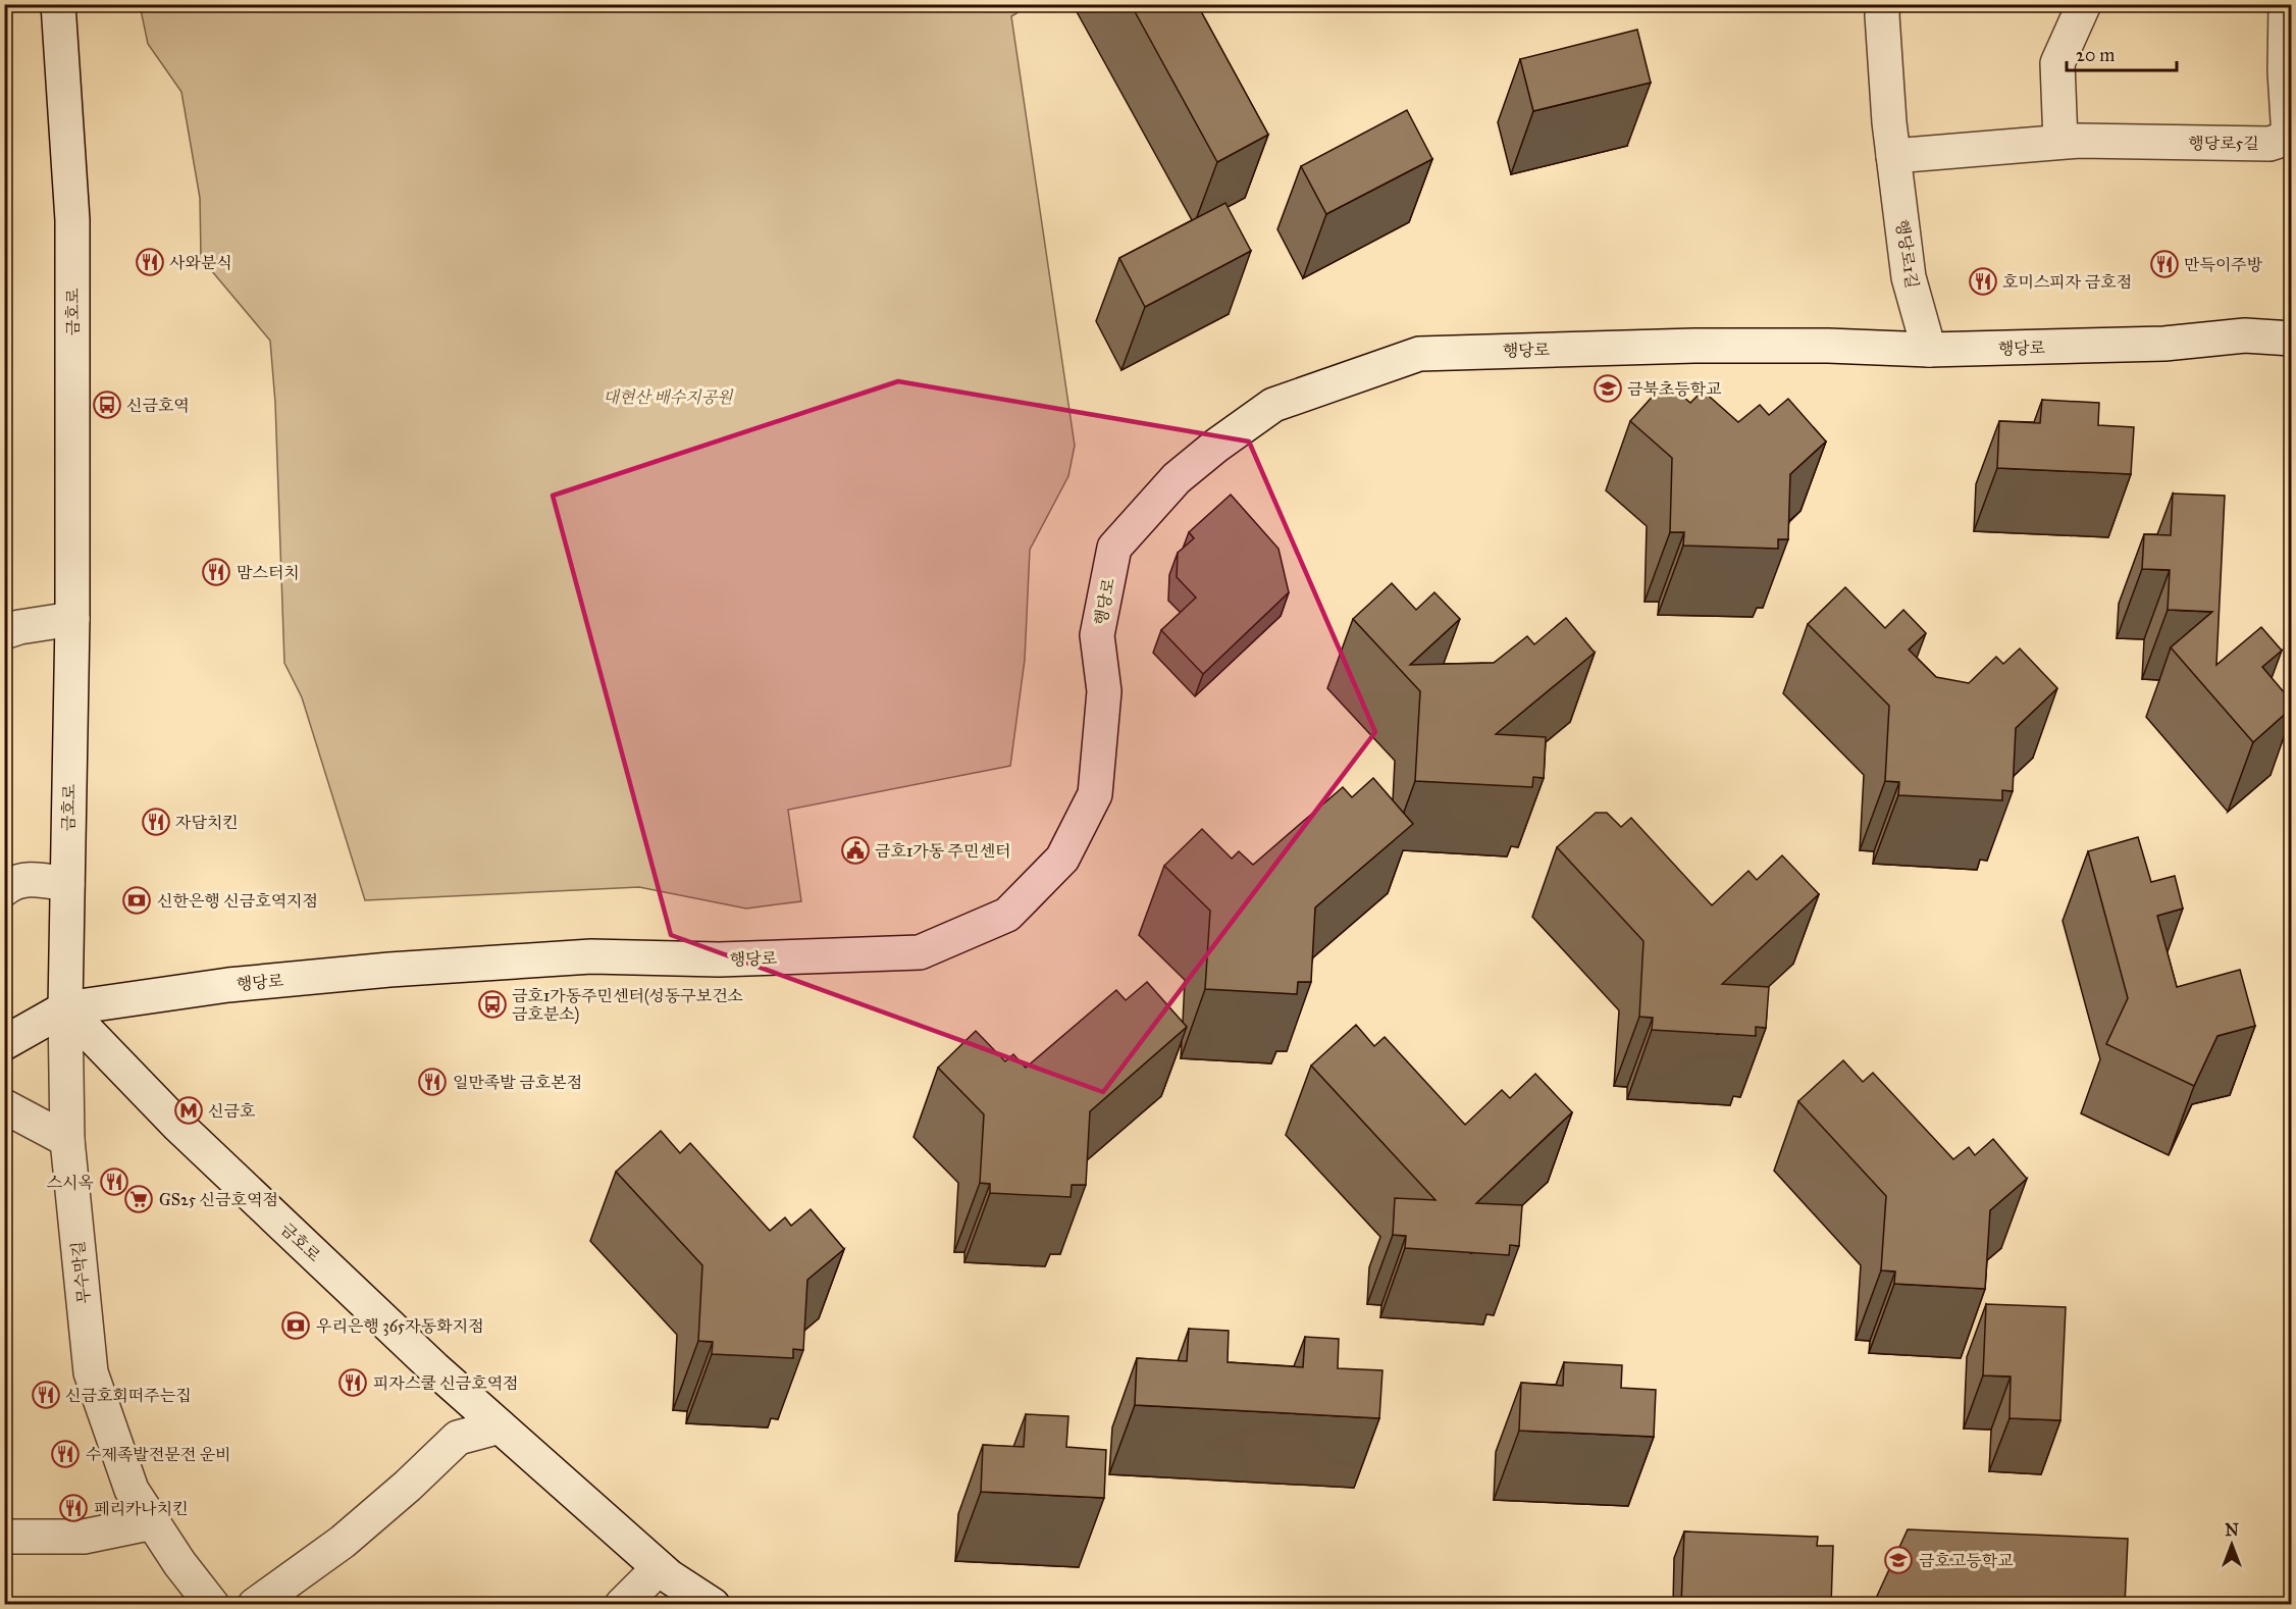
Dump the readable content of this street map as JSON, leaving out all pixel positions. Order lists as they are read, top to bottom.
{
  "streets": {
    "main road": [
      "행당로5길",
      "행당로1길",
      "금호로",
      "행당로",
      "무수막길"
    ]
  },
  "crossings": [
    ["행당로1길", "행당로"],
    ["금호로", "행당로"],
    ["금호로", "무수막길"],
    ["행당로", "무수막길"]
  ],
  "parks": ["대현산 배수지공원"],
  "places": {
    "restaurant": [
      "사와분식",
      "만득이주방",
      "호미스피자 금호점",
      "맘스터치",
      "자담치킨",
      "일만족발 금호본점",
      "스시옥",
      "피자스쿨 신금호역점",
      "신금호회떠주는집",
      "수제족발전문전 운비",
      "페리카나치킨"
    ],
    "school or university": ["금북초등학교", "금호고등학교"],
    "bus stop": ["신금호역", "금호1가동주민센터(성동구보건소 금호분소)"],
    "public building": ["금호1가동 주민센터"],
    "bank": ["신한은행 신금호역지점", "우리은행 365자동화지점"],
    "metro station": ["신금호"],
    "supermarket": ["GS25 신금호역점"]
  },
  "scale_bar": "20 m",
  "north": "top"
}
